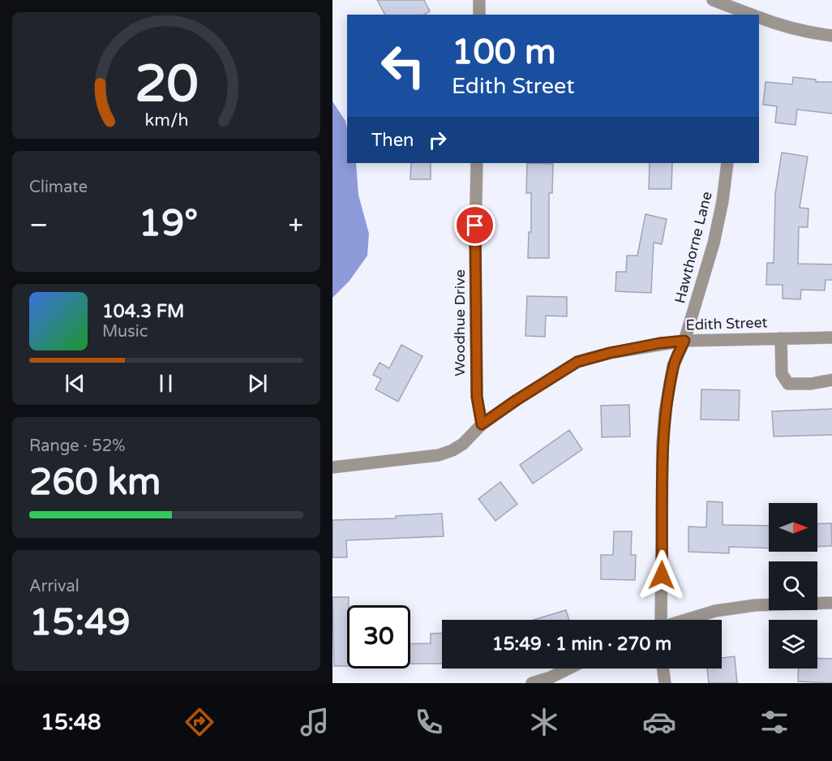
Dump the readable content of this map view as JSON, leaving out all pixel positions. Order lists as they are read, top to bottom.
{
  "streets": {
    "street": ["Hawthorne Lane", "Woodhue Drive", "Edith Street"]
  },
  "crossings": [
    ["Hawthorne Lane", "Edith Street"],
    ["Woodhue Drive", "Edith Street"]
  ],
  "north": "right",
  "page": {
    "turn": ["100 m", "Edith Street"],
    "then": "Then",
    "tile": [
      "Climate",
      ["Range · 52%", "260 km"],
      ["Arrival", "15:49"]
    ],
    "heat": ["−", "19°", "+"],
    "song": ["104.3 FM", "Music"],
    "limit": "30",
    "trip": "15:49 · 1 min · 270 m",
    "tabs": "15:48",
    "gauge": ["20", "km/h"]
  }
}
